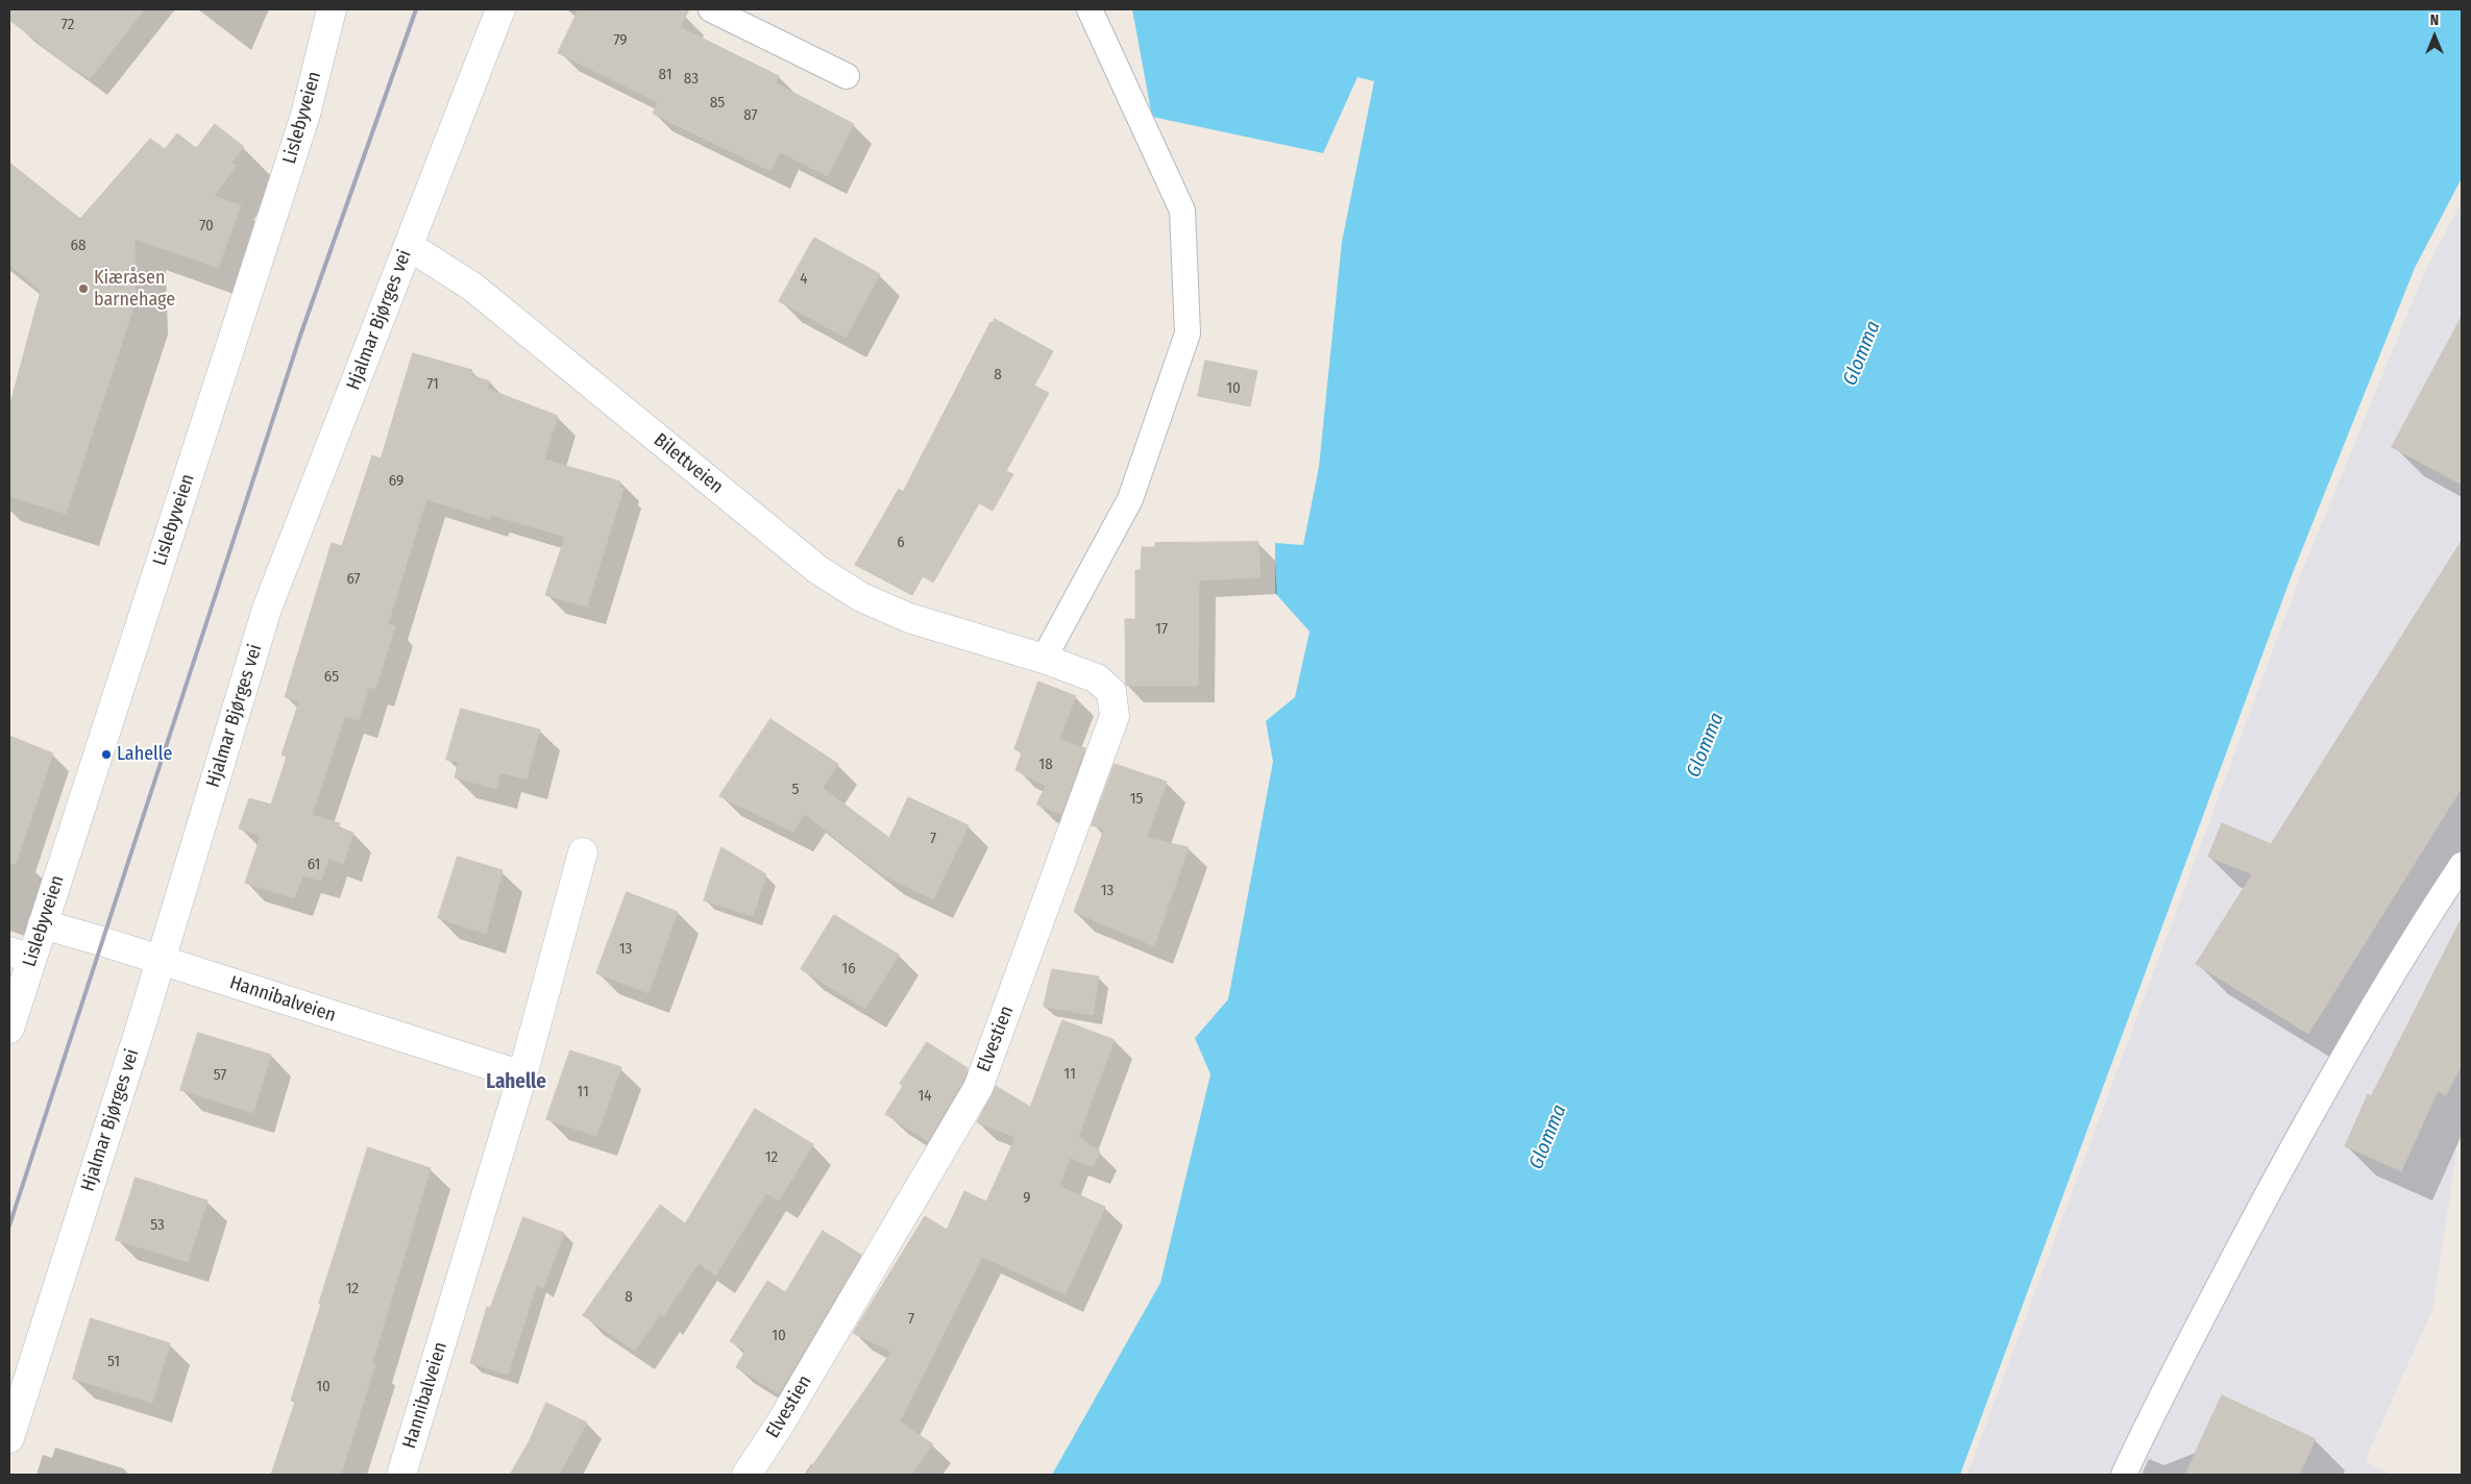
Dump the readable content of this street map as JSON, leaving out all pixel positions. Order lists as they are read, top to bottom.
{
  "streets": {
    "street": [
      "Lislebyveien",
      "Hjalmar Bjørges vei",
      "Bilettveien",
      "Hannibalveien",
      "Elvestien"
    ]
  },
  "crossings": [
    ["Lislebyveien", "Hannibalveien"],
    ["Hjalmar Bjørges vei", "Bilettveien"],
    ["Hjalmar Bjørges vei", "Hannibalveien"],
    ["Bilettveien", "Elvestien"]
  ],
  "districts": ["Lahelle"],
  "water": ["Glomma"],
  "places": ["Kiæråsen barnehage", "Lahelle"],
  "house_numbers": [
    "72",
    "79",
    "81",
    "83",
    "85",
    "87",
    "70",
    "68",
    "4",
    "8",
    "71",
    "10",
    "69",
    "6",
    "67",
    "17",
    "65",
    "18",
    "5",
    "15",
    "7",
    "61",
    "13",
    "13",
    "16",
    "11",
    "57",
    "11",
    "14",
    "12",
    "9",
    "53",
    "12",
    "8",
    "7",
    "10",
    "51",
    "10"
  ],
  "north": "top"
}
